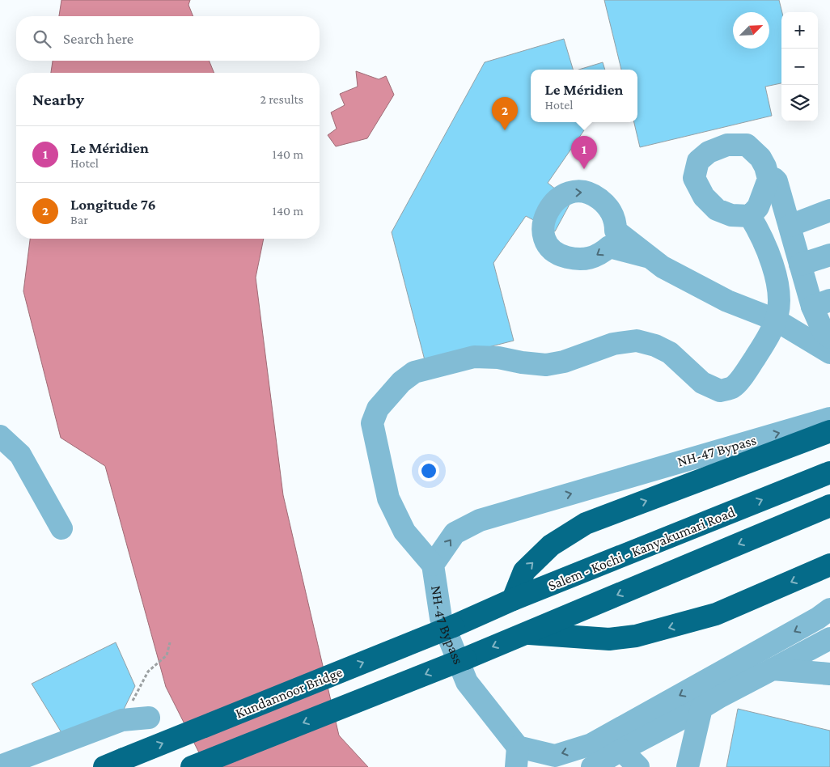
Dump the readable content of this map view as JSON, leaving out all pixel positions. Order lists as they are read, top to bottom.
{
  "streets": {
    "highway": ["Salem - Kochi - Kanyakumari Road", "Kundannoor Bridge"],
    "street": ["NH-47 Bypass"]
  },
  "crossings": [
    ["Salem - Kochi - Kanyakumari Road", "Kundannoor Bridge"]
  ],
  "north": "top right",
  "page": {
    "map_buttons": ["+", "−"],
    "search": "Search here",
    "popup": ["Le Méridien", "Hotel"],
    "heading": ["Nearby", "2 results"],
    "pins": ["2", "1"],
    "list": [
      {
        "mark": "1",
        "name": "Le Méridien",
        "note": "Hotel",
        "value": "140 m"
      },
      {
        "mark": "2",
        "name": "Longitude 76",
        "note": "Bar",
        "value": "140 m"
      }
    ]
  }
}
